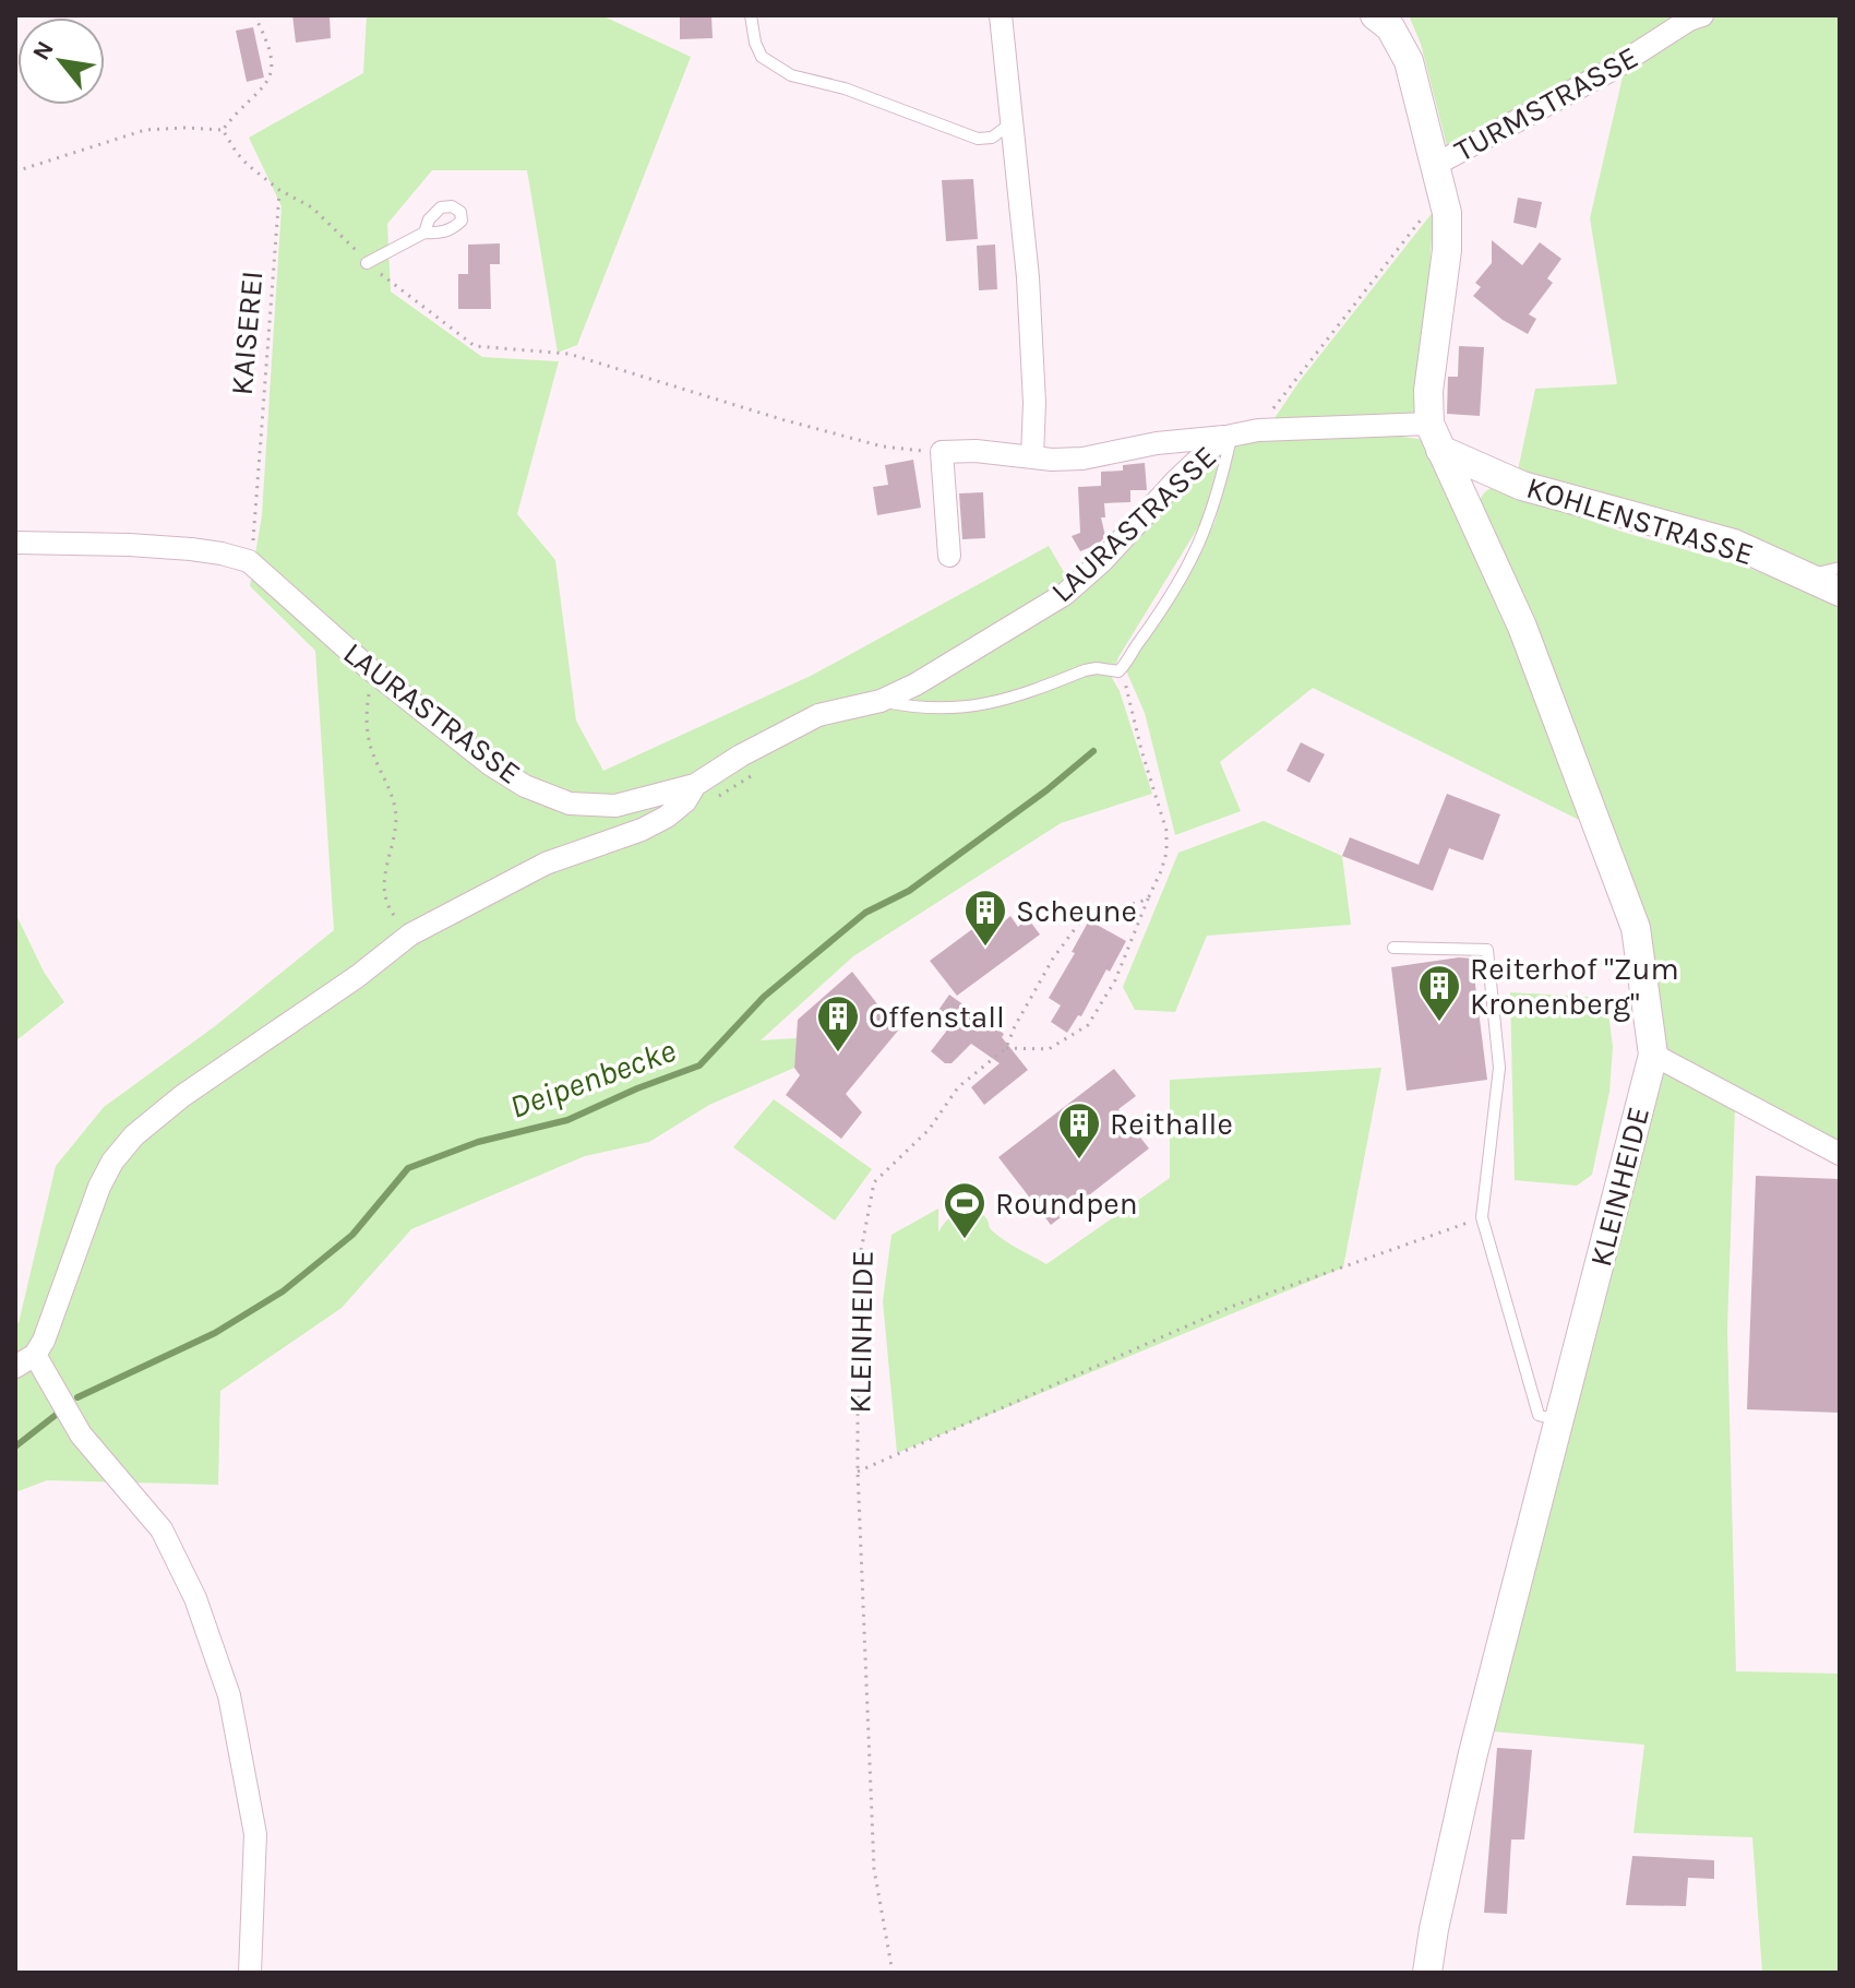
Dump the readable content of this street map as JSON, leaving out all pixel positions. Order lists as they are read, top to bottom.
{
  "streets": {
    "street": [
      "TURMSTRASSE",
      "KOHLENSTRASSE",
      "LAURASTRASSE",
      "KLEINHEIDE"
    ],
    "path": ["KAISEREI"]
  },
  "crossings": [
    ["KAISEREI", "LAURASTRASSE"],
    ["KOHLENSTRASSE", "LAURASTRASSE"],
    ["KOHLENSTRASSE", "KLEINHEIDE"],
    ["LAURASTRASSE", "KLEINHEIDE"]
  ],
  "water": ["Deipenbecke"],
  "places": {
    "building": [
      "Scheune",
      "Reiterhof \"Zum Kronenberg\"",
      "Offenstall",
      "Reithalle"
    ],
    "sports": ["Roundpen"]
  },
  "north": "top left"
}
